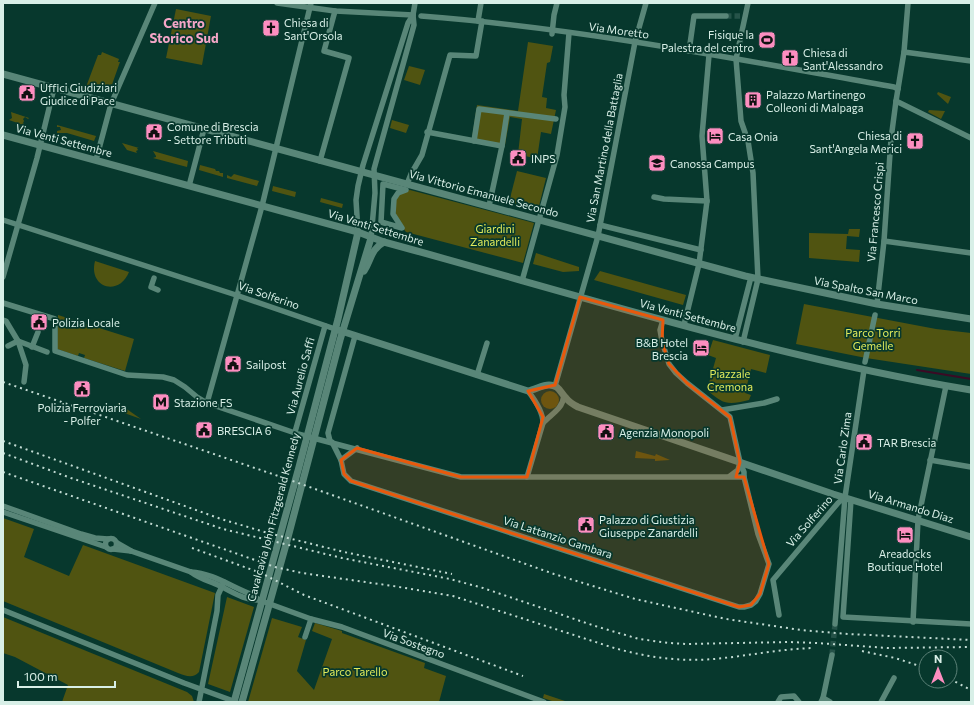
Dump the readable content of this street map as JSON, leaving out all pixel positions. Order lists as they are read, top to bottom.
{
  "streets": {
    "main road": [
      "Via Venti Settembre",
      "Via Vittorio Emanuele Secondo",
      "Via Spalto San Marco",
      "Via Solferino",
      "Via Armando Diaz",
      "Cavalcavia John Fitzgerald Kennedy"
    ],
    "street": [
      "Via Moretto",
      "Via San Martino della Battaglia",
      "Via Francesco Crispi",
      "Via Aurelio Saffi",
      "Via Carlo Zima",
      "Via Lattanzio Gambara",
      "Via Sostegno"
    ]
  },
  "crossings": [
    ["Via Moretto", "Via San Martino della Battaglia"],
    ["Via Moretto", "Via Francesco Crispi"],
    ["Via Venti Settembre", "Via San Martino della Battaglia"],
    ["Via Venti Settembre", "Via Carlo Zima"],
    ["Via San Martino della Battaglia", "Via Vittorio Emanuele Secondo"],
    ["Via San Martino della Battaglia", "Via Solferino"],
    ["Via Vittorio Emanuele Secondo", "Via Spalto San Marco"],
    ["Via Francesco Crispi", "Via Spalto San Marco"],
    ["Via Solferino", "Via Aurelio Saffi"],
    ["Via Solferino", "Via Carlo Zima"],
    ["Via Solferino", "Via Armando Diaz"],
    ["Via Carlo Zima", "Via Armando Diaz"]
  ],
  "districts": ["Centro Storico Sud"],
  "parks": [
    "Giardini Zanardelli",
    "Parco Torri Gemelle",
    "Piazzale Cremona",
    "Parco Tarello"
  ],
  "places": {
    "church": ["Chiesa di Sant'Orsola", "Chiesa di Sant'Alessandro", "Chiesa di Sant'Angela Merici"],
    "sports": ["Fisique la Palestra del centro"],
    "public building": [
      "Uffici Giudiziari Giudice di Pace",
      "Comune di Brescia - Settore Tributi",
      "INPS",
      "Polizia Locale",
      "Sailpost",
      "Polizia Ferroviaria - Polfer",
      "BRESCIA 6",
      "Agenzia Monopoli",
      "TAR Brescia",
      "Palazzo di Giustizia Giuseppe Zanardelli"
    ],
    "building": ["Palazzo Martinengo Colleoni di Malpaga"],
    "hotel": ["Casa Onia", "B&B Hotel Brescia", "Areadocks Boutique Hotel"],
    "school or university": ["Canossa Campus"],
    "metro station": ["Stazione FS"]
  },
  "scale_bar": "100 m",
  "north": "top"
}
